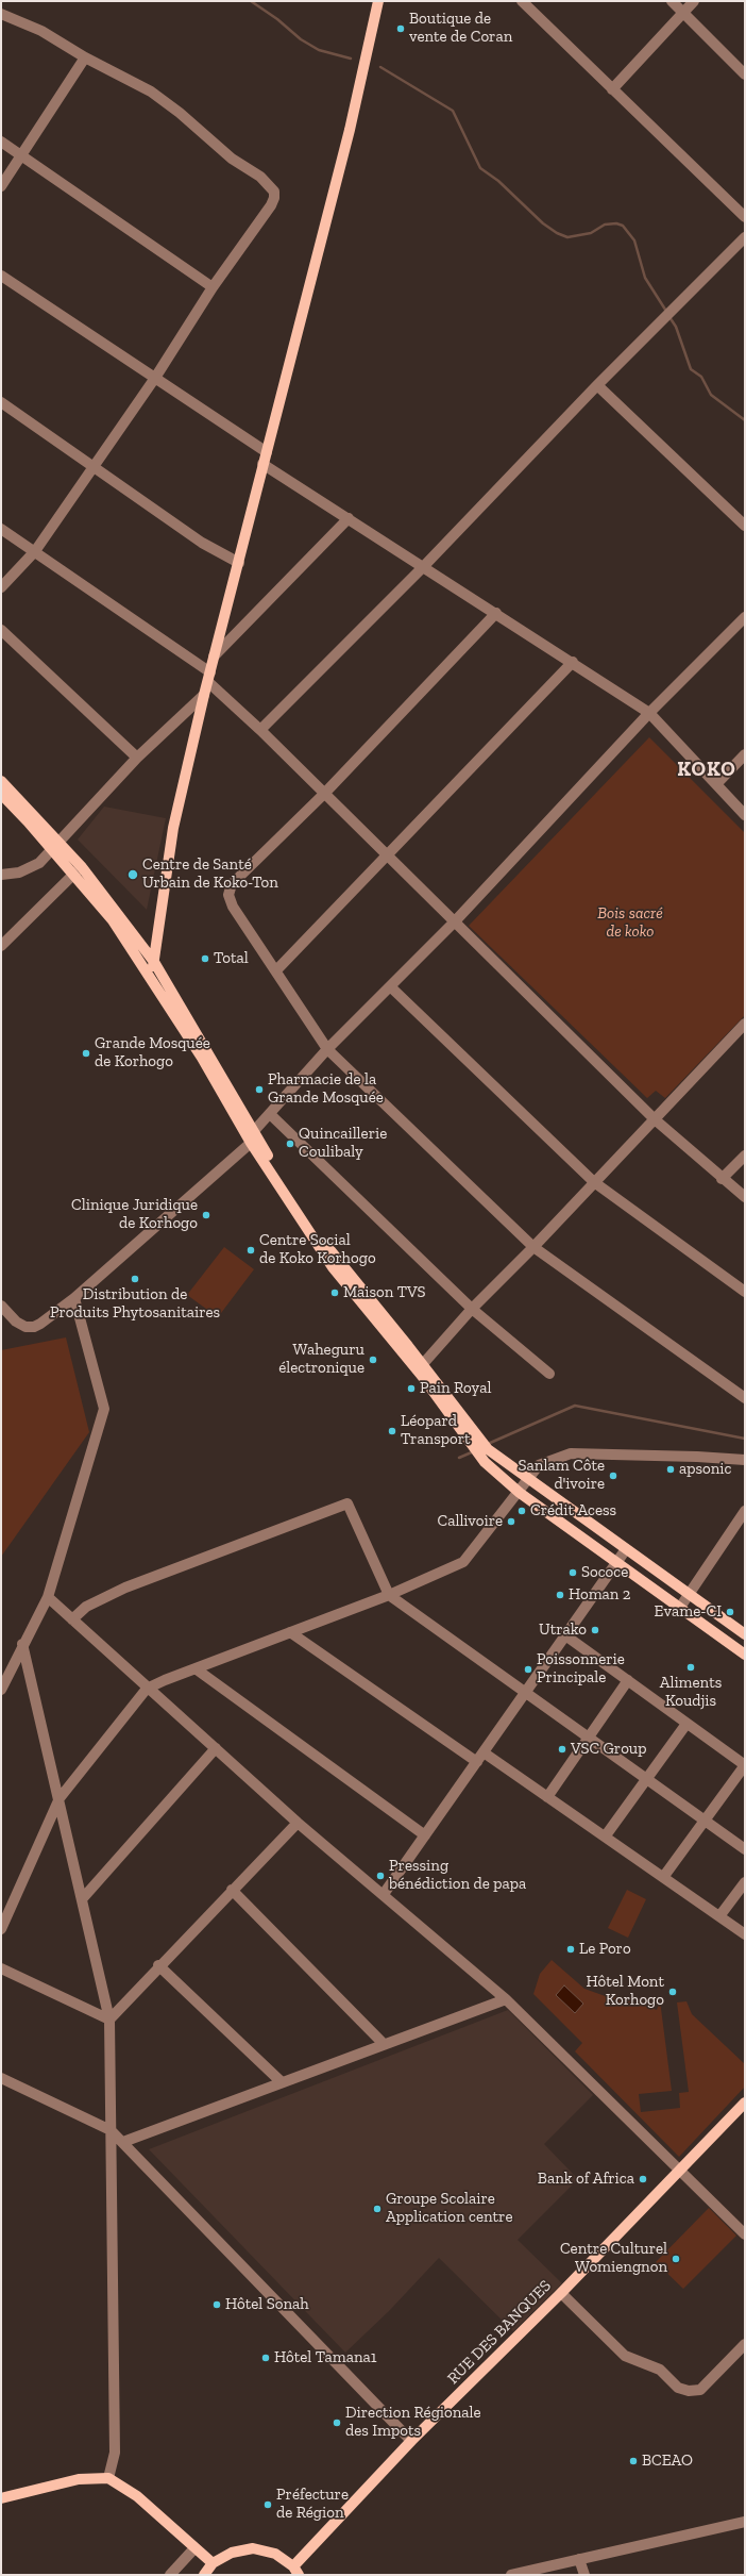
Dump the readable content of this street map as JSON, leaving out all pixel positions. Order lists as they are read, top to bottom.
{
  "streets": {
    "main road": ["RUE DES BANQUES"]
  },
  "districts": ["KOKO"],
  "parks": ["Bois sacré de koko"],
  "places": [
    "Boutique de vente de Coran",
    "Centre de Santé Urbain de Koko-Ton",
    "Total",
    "Grande Mosquée de Korhogo",
    "Pharmacie de la Grande Mosquée",
    "Quincaillerie Coulibaly",
    "Clinique Juridique de Korhogo",
    "Centre Social de Koko Korhogo",
    "Distribution de Produits Phytosanitaires",
    "Maison TVS",
    "Waheguru électronique",
    "Pain Royal",
    "Léopard Transport",
    "apsonic",
    "Sanlam Côte d'ivoire",
    "Crédit Acess",
    "Callivoire",
    "Sococe",
    "Homan 2",
    "Evame-CI",
    "Utrako",
    "Aliments Koudjis",
    "Poissonnerie Principale",
    "VSC Group",
    "Pressing bénédiction de papa",
    "Le Poro",
    "Hôtel Mont Korhogo",
    "Bank of Africa",
    "Groupe Scolaire Application centre",
    "Centre Culturel Womiengnon",
    "Hôtel Sonah",
    "Hôtel Tamana1",
    "Direction Régionale des Impots",
    "BCEAO",
    "Préfecture de Région"
  ]
}
